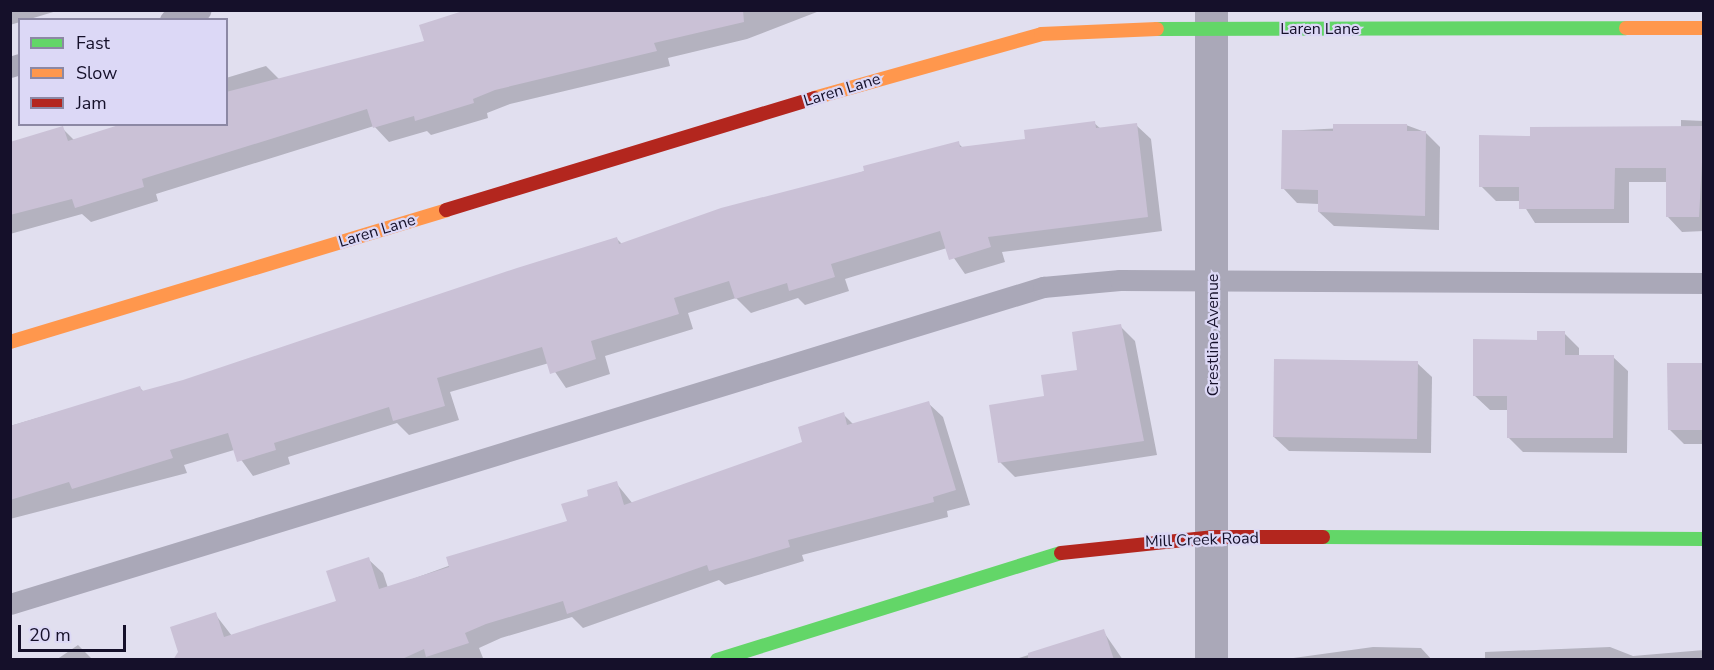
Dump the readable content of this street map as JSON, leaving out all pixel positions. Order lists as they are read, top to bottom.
{
  "streets": {
    "street": ["Laren Lane", "Crestline Avenue", "Mill Creek Road"]
  },
  "crossings": [
    ["Laren Lane", "Crestline Avenue"],
    ["Crestline Avenue", "Mill Creek Road"]
  ],
  "legend": ["Fast", "Slow", "Jam"],
  "scale_bar": "20 m"
}
